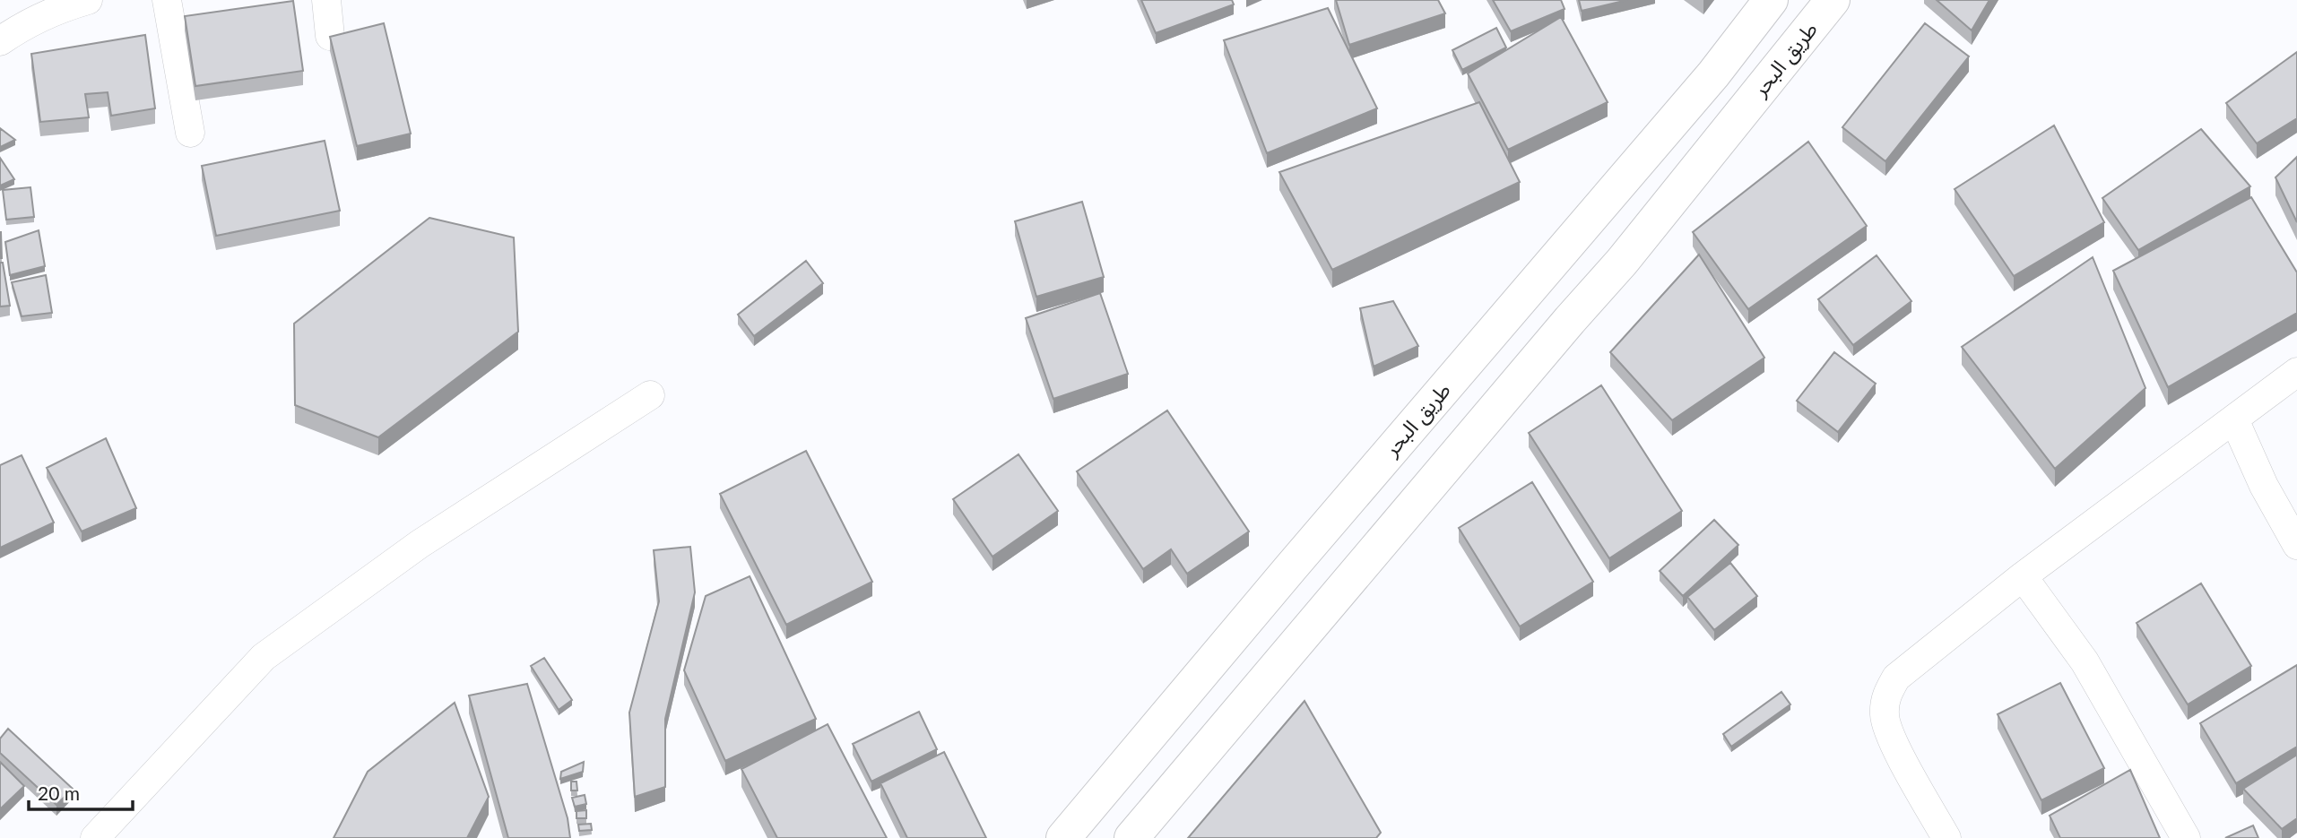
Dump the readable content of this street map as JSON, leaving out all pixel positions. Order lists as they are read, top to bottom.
{
  "streets": {
    "highway": ["طريق البحر"]
  },
  "scale_bar": "20 m"
}
